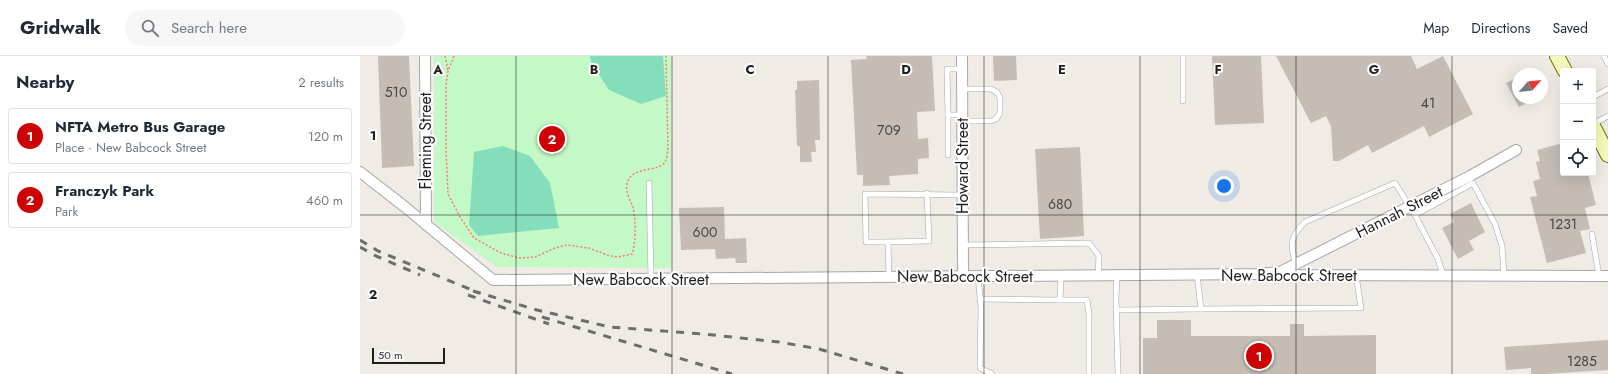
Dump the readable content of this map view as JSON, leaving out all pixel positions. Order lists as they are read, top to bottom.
{
  "streets": {
    "street": [
      "Fleming Street",
      "Howard Street",
      "Hannah Street",
      "New Babcock Street"
    ]
  },
  "crossings": [
    ["Fleming Street", "New Babcock Street"],
    ["Howard Street", "New Babcock Street"],
    ["Hannah Street", "New Babcock Street"]
  ],
  "house_numbers": [
    "510",
    "41",
    "709",
    "680",
    "1231",
    "600",
    "1285"
  ],
  "scale_bar": "50 m",
  "north": "top right",
  "page": {
    "header": "Gridwalk",
    "search": "Search here",
    "nav": ["Map", "Directions", "Saved"],
    "heading": ["Nearby", "2 results"],
    "map_buttons": ["+", "−"],
    "list": [
      {
        "mark": "1",
        "name": "NFTA Metro Bus Garage",
        "note": "Place · New Babcock Street",
        "value": "120 m"
      },
      {
        "mark": "2",
        "name": "Franczyk Park",
        "note": "Park",
        "value": "460 m"
      }
    ],
    "pins": ["2", "1"],
    "scale": "50 m"
  },
  "grid": {
    "columns": [
      "A",
      "B",
      "C",
      "D",
      "E",
      "F",
      "G"
    ],
    "rows": ["1", "2"]
  }
}
